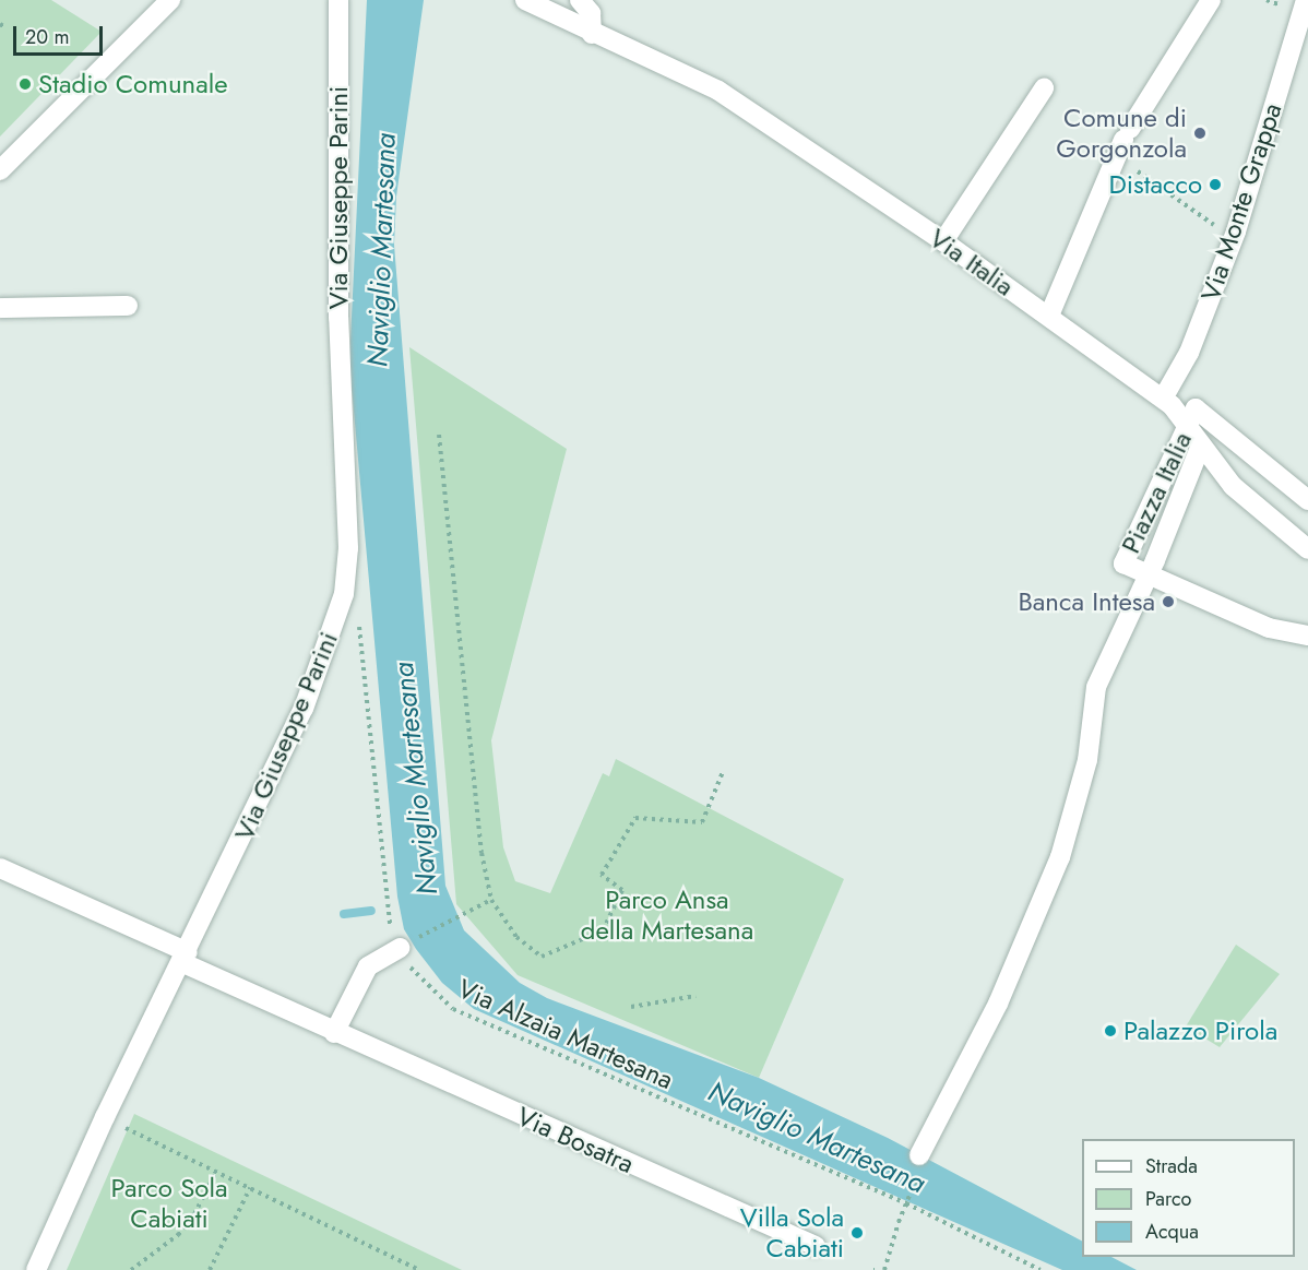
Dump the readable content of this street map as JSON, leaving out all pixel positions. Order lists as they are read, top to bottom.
{
  "streets": {
    "street": [
      "Via Giuseppe Parini",
      "Via Monte Grappa",
      "Via Italia",
      "Piazza Italia",
      "Via Bosatra"
    ],
    "path": ["Via Alzaia Martesana"]
  },
  "crossings": [
    ["Via Giuseppe Parini", "Via Bosatra"],
    ["Via Monte Grappa", "Via Italia"],
    ["Via Italia", "Piazza Italia"]
  ],
  "water": ["Naviglio Martesana"],
  "parks": ["Parco Ansa della Martesana", "Parco Sola Cabiati"],
  "places": [
    "Stadio Comunale",
    "Comune di Gorgonzola",
    "Distacco",
    "Banca Intesa",
    "Palazzo Pirola",
    "Villa Sola Cabiati"
  ],
  "legend": ["Strada", "Parco", "Acqua"],
  "scale_bar": "20 m"
}
